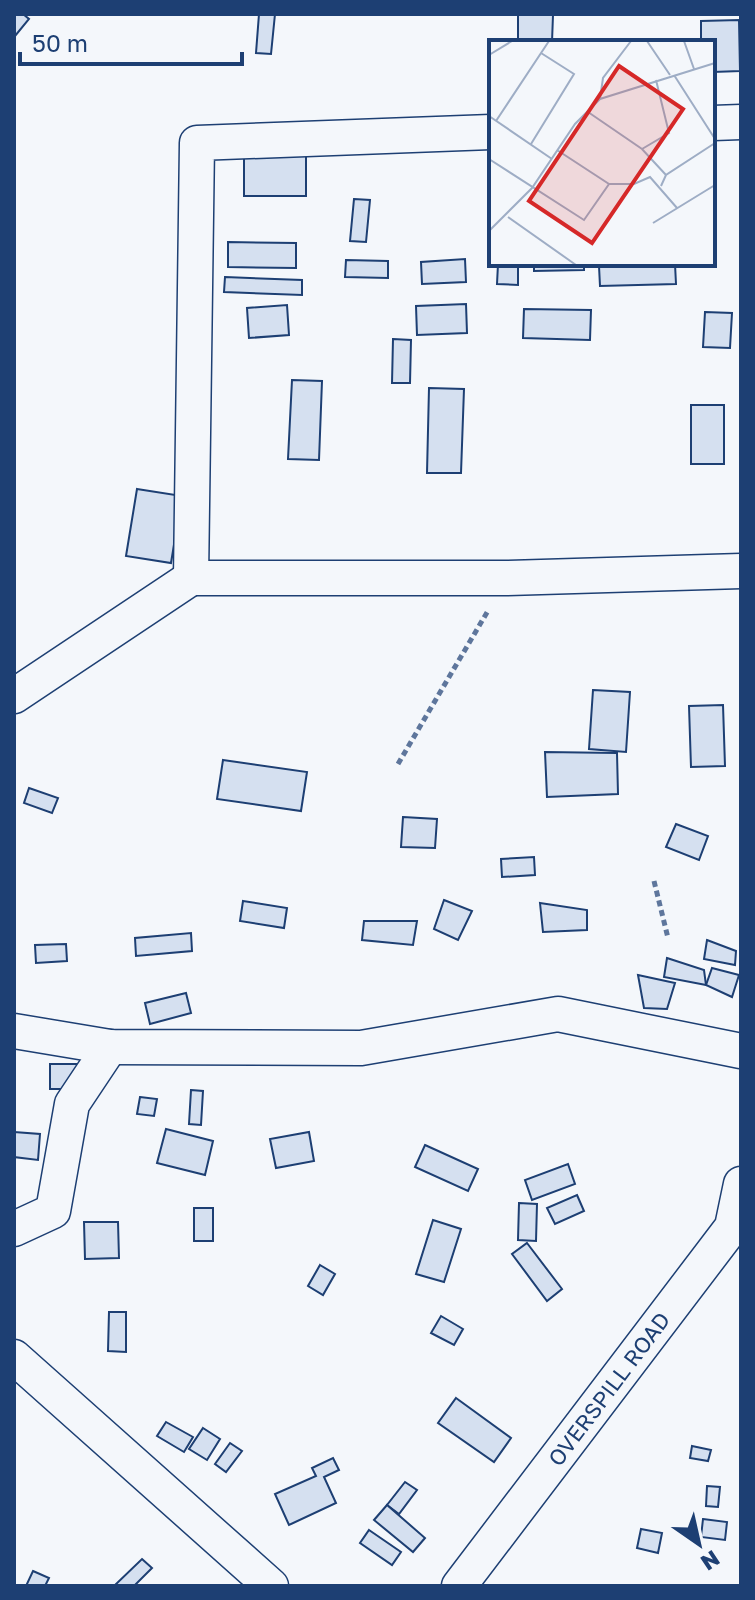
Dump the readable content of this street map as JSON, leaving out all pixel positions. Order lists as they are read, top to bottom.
{
  "streets": {
    "street": ["OVERSPILL ROAD"]
  },
  "scale_bar": "50 m",
  "north": "bottom right"
}
